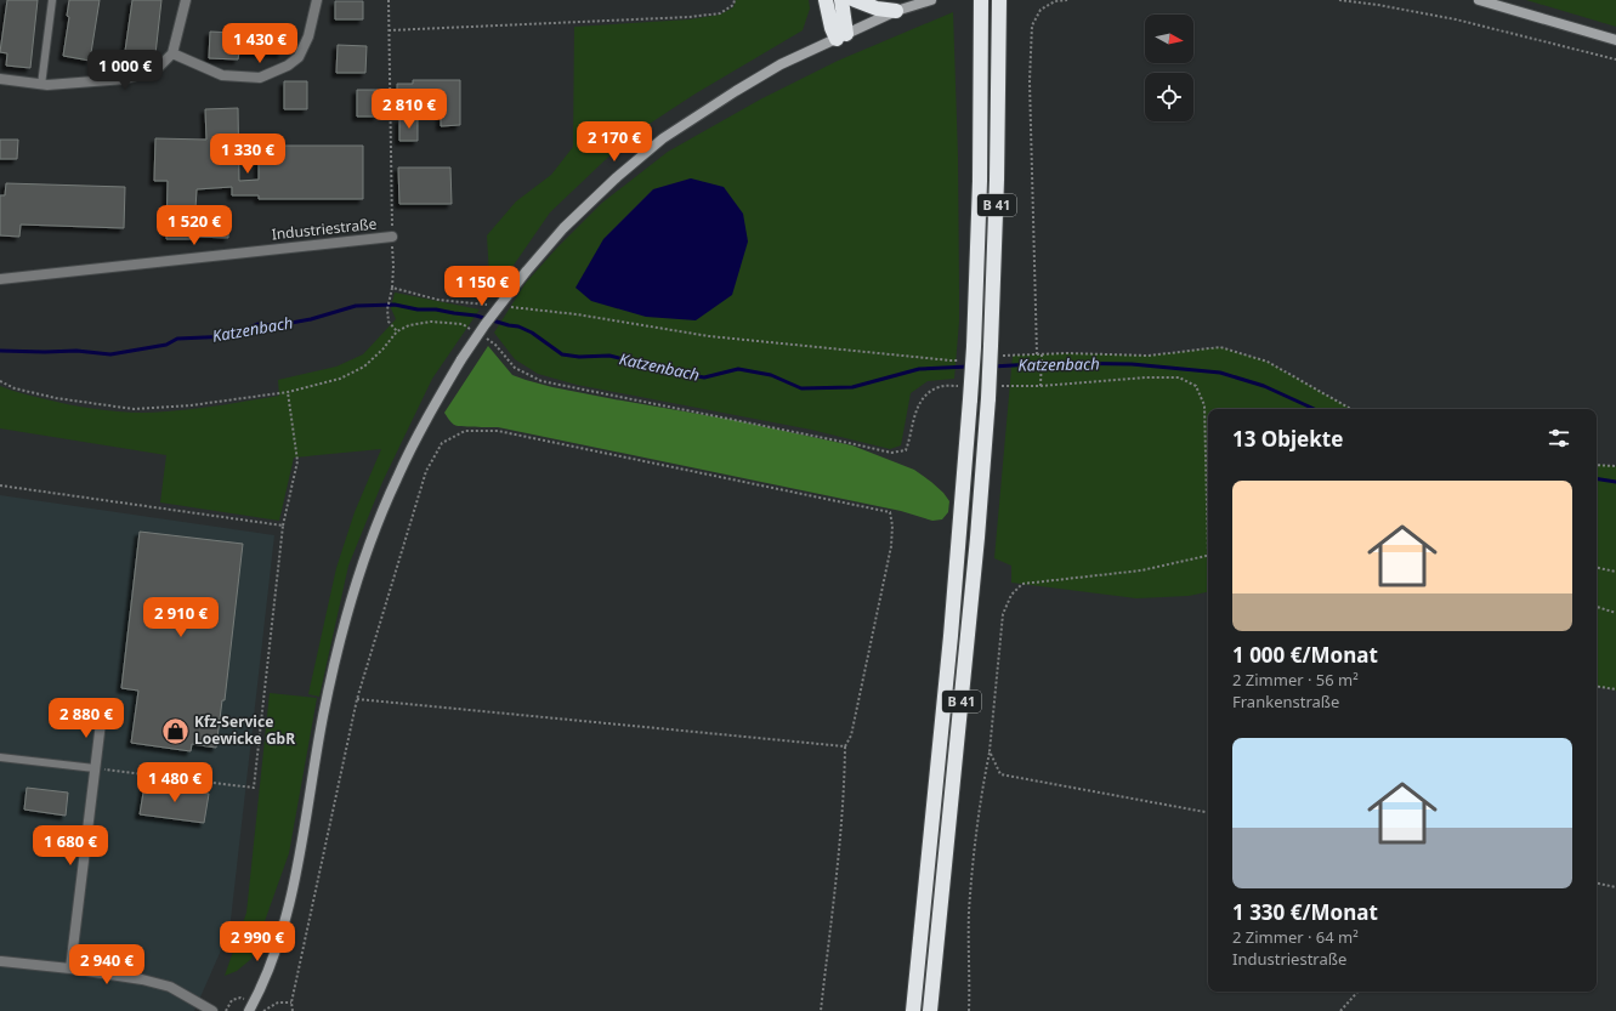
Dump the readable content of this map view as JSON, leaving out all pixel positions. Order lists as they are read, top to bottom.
{
  "streets": {
    "highway": ["B 41"],
    "street": ["Industriestraße"]
  },
  "water": ["Katzenbach"],
  "places": {
    "shop": ["Kfz-Service Loewicke GbR"]
  },
  "north": "right",
  "page": {
    "price": [
      "1 430 €",
      "1 000 €",
      "2 810 €",
      "2 170 €",
      "1 330 €",
      "1 520 €",
      "1 150 €",
      "2 910 €",
      "2 880 €",
      "1 480 €",
      "1 680 €",
      "2 990 €",
      "2 940 €"
    ],
    "heading": "13 Objekte",
    "list": [
      {
        "name": "1 000 €/Monat",
        "note": "2 Zimmer · 56 m² · Frankenstraße"
      },
      {
        "name": "1 330 €/Monat",
        "note": "2 Zimmer · 64 m² · Industriestraße"
      }
    ]
  }
}
